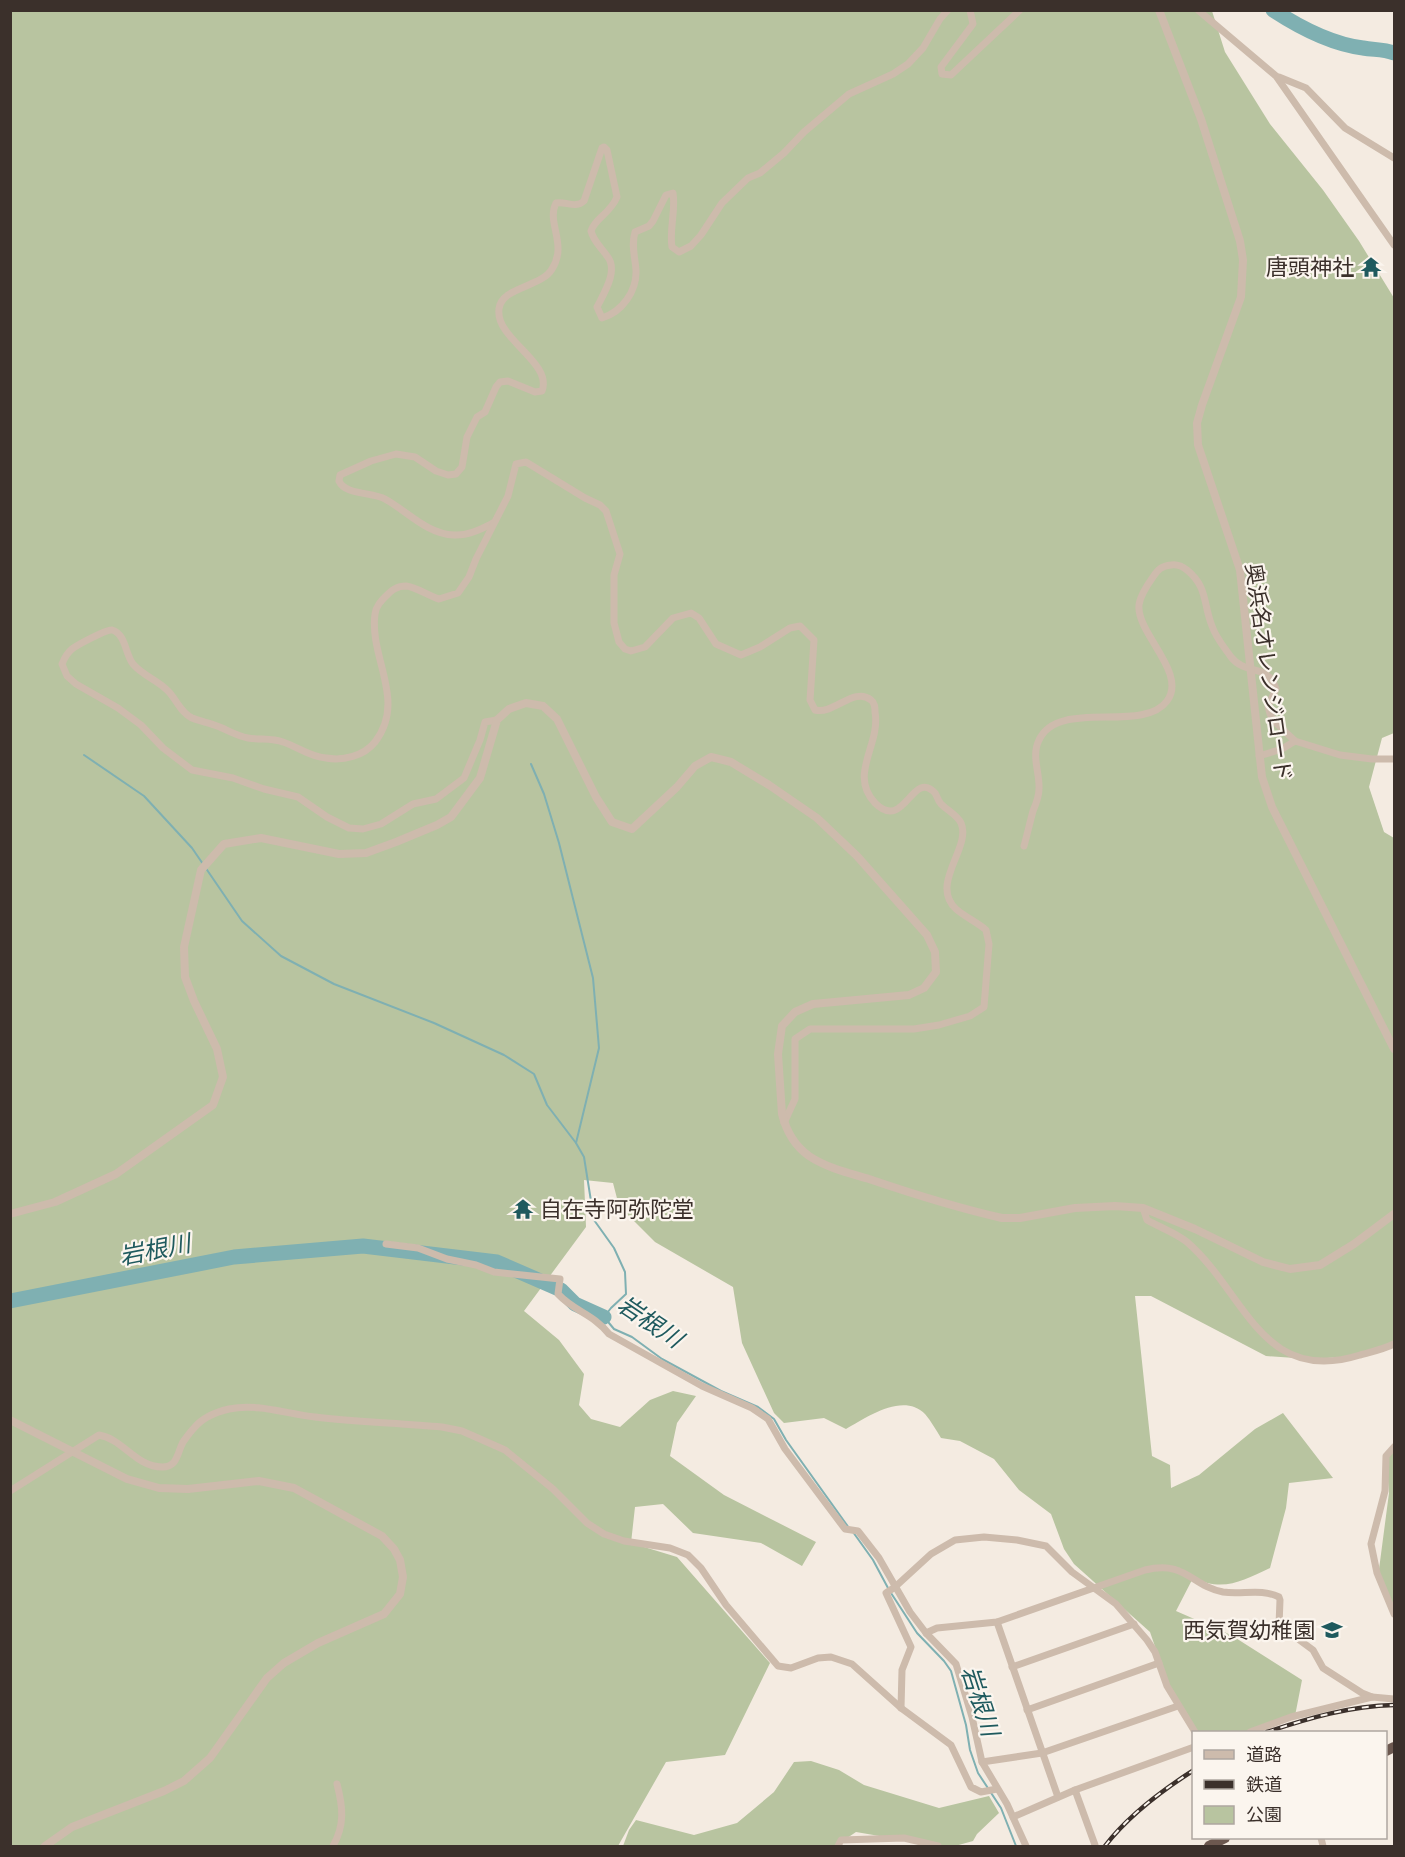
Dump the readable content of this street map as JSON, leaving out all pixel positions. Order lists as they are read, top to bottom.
{
  "streets": {
    "street": ["奥浜名オレンジロード"]
  },
  "water": ["岩根川"],
  "places": {
    "temple": ["唐頭神社", "自在寺阿弥陀堂"],
    "school or university": ["西気賀幼稚園"]
  },
  "legend": ["道路", "鉄道", "公園"]
}
